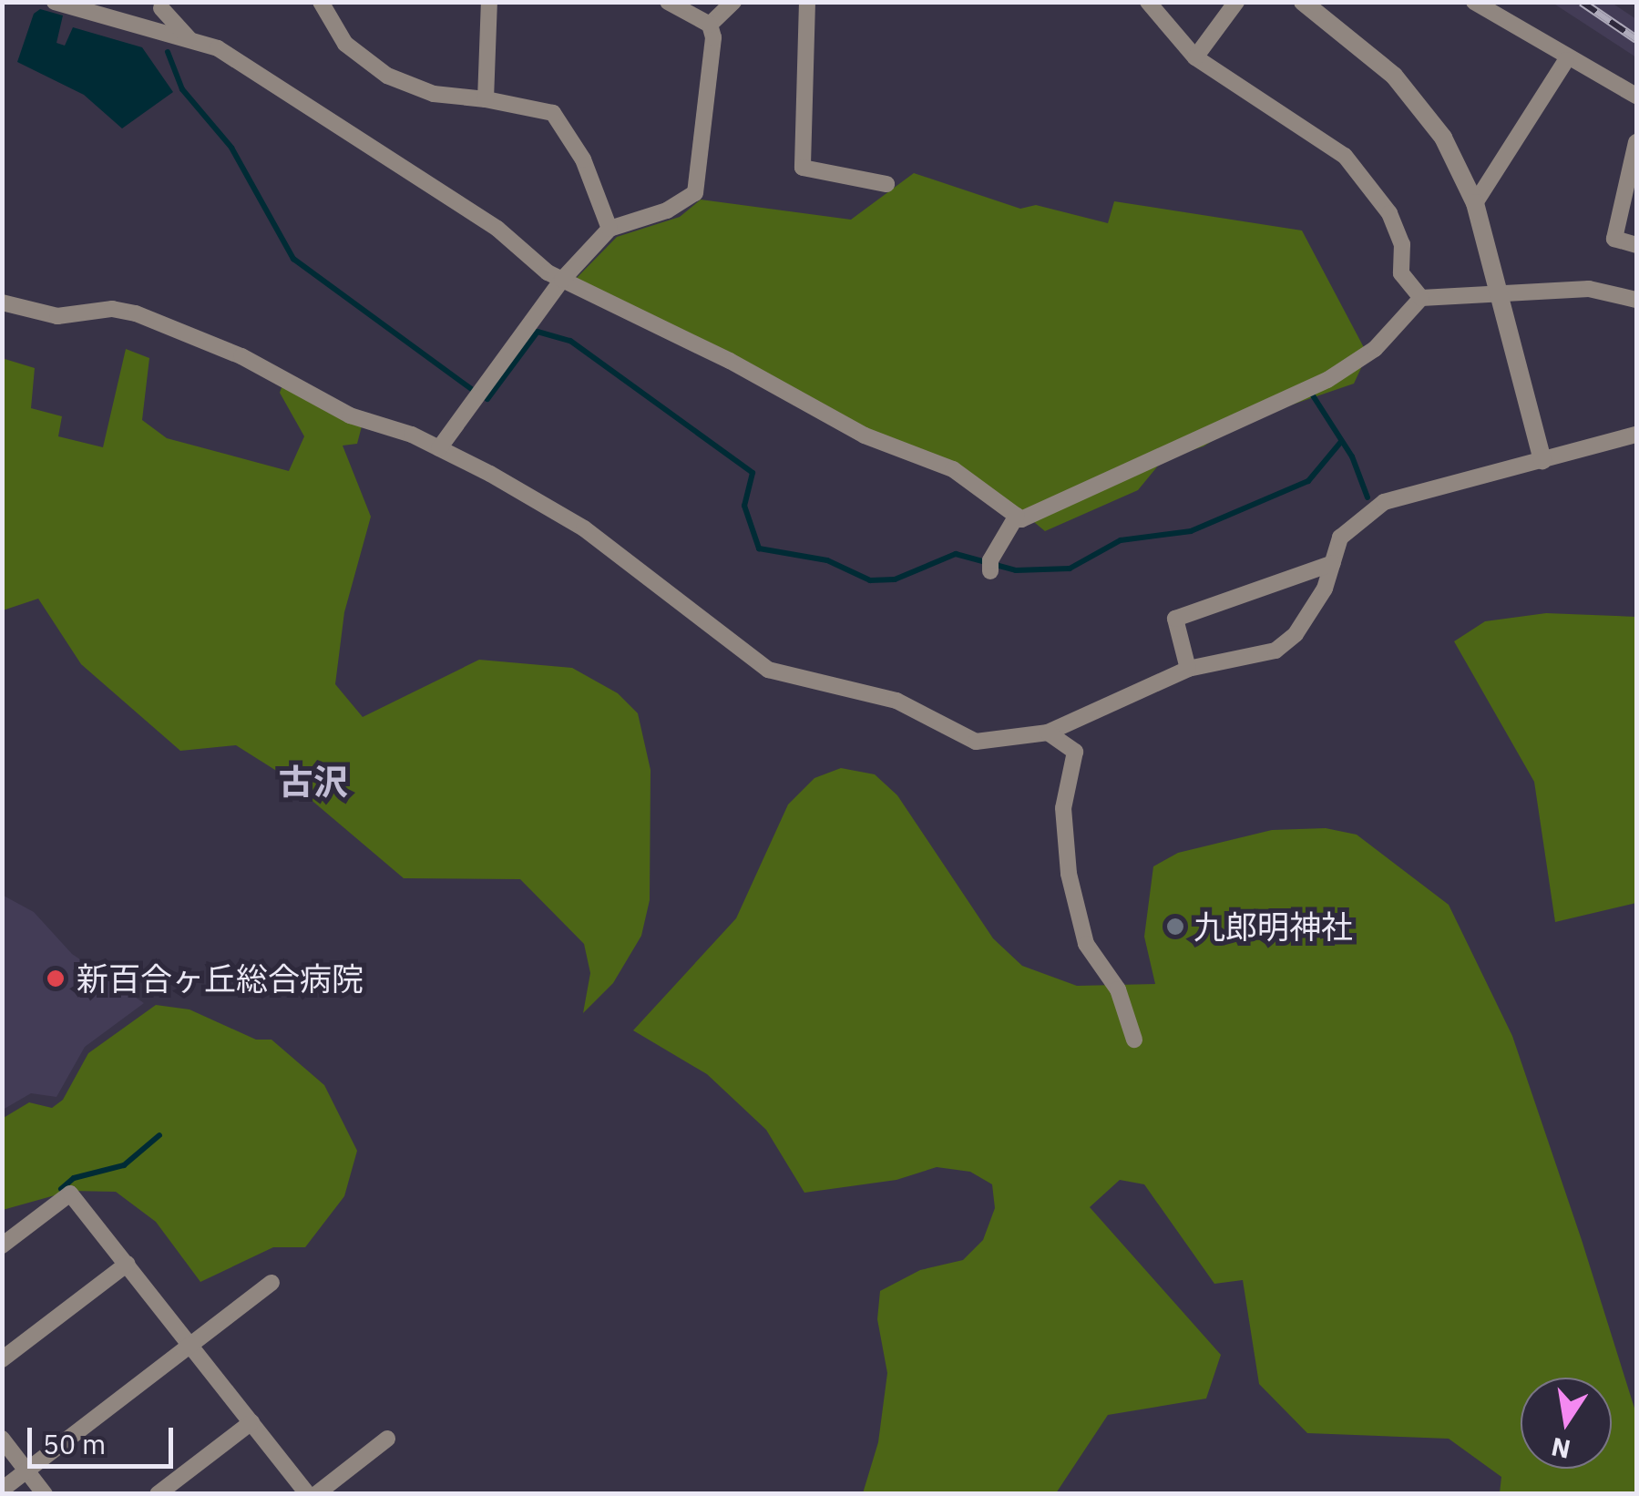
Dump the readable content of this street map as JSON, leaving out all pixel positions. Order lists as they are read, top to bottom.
{
  "districts": ["古沢"],
  "places": ["九郎明神社", "新百合ヶ丘総合病院"],
  "scale_bar": "50 m",
  "north": "bottom"
}
